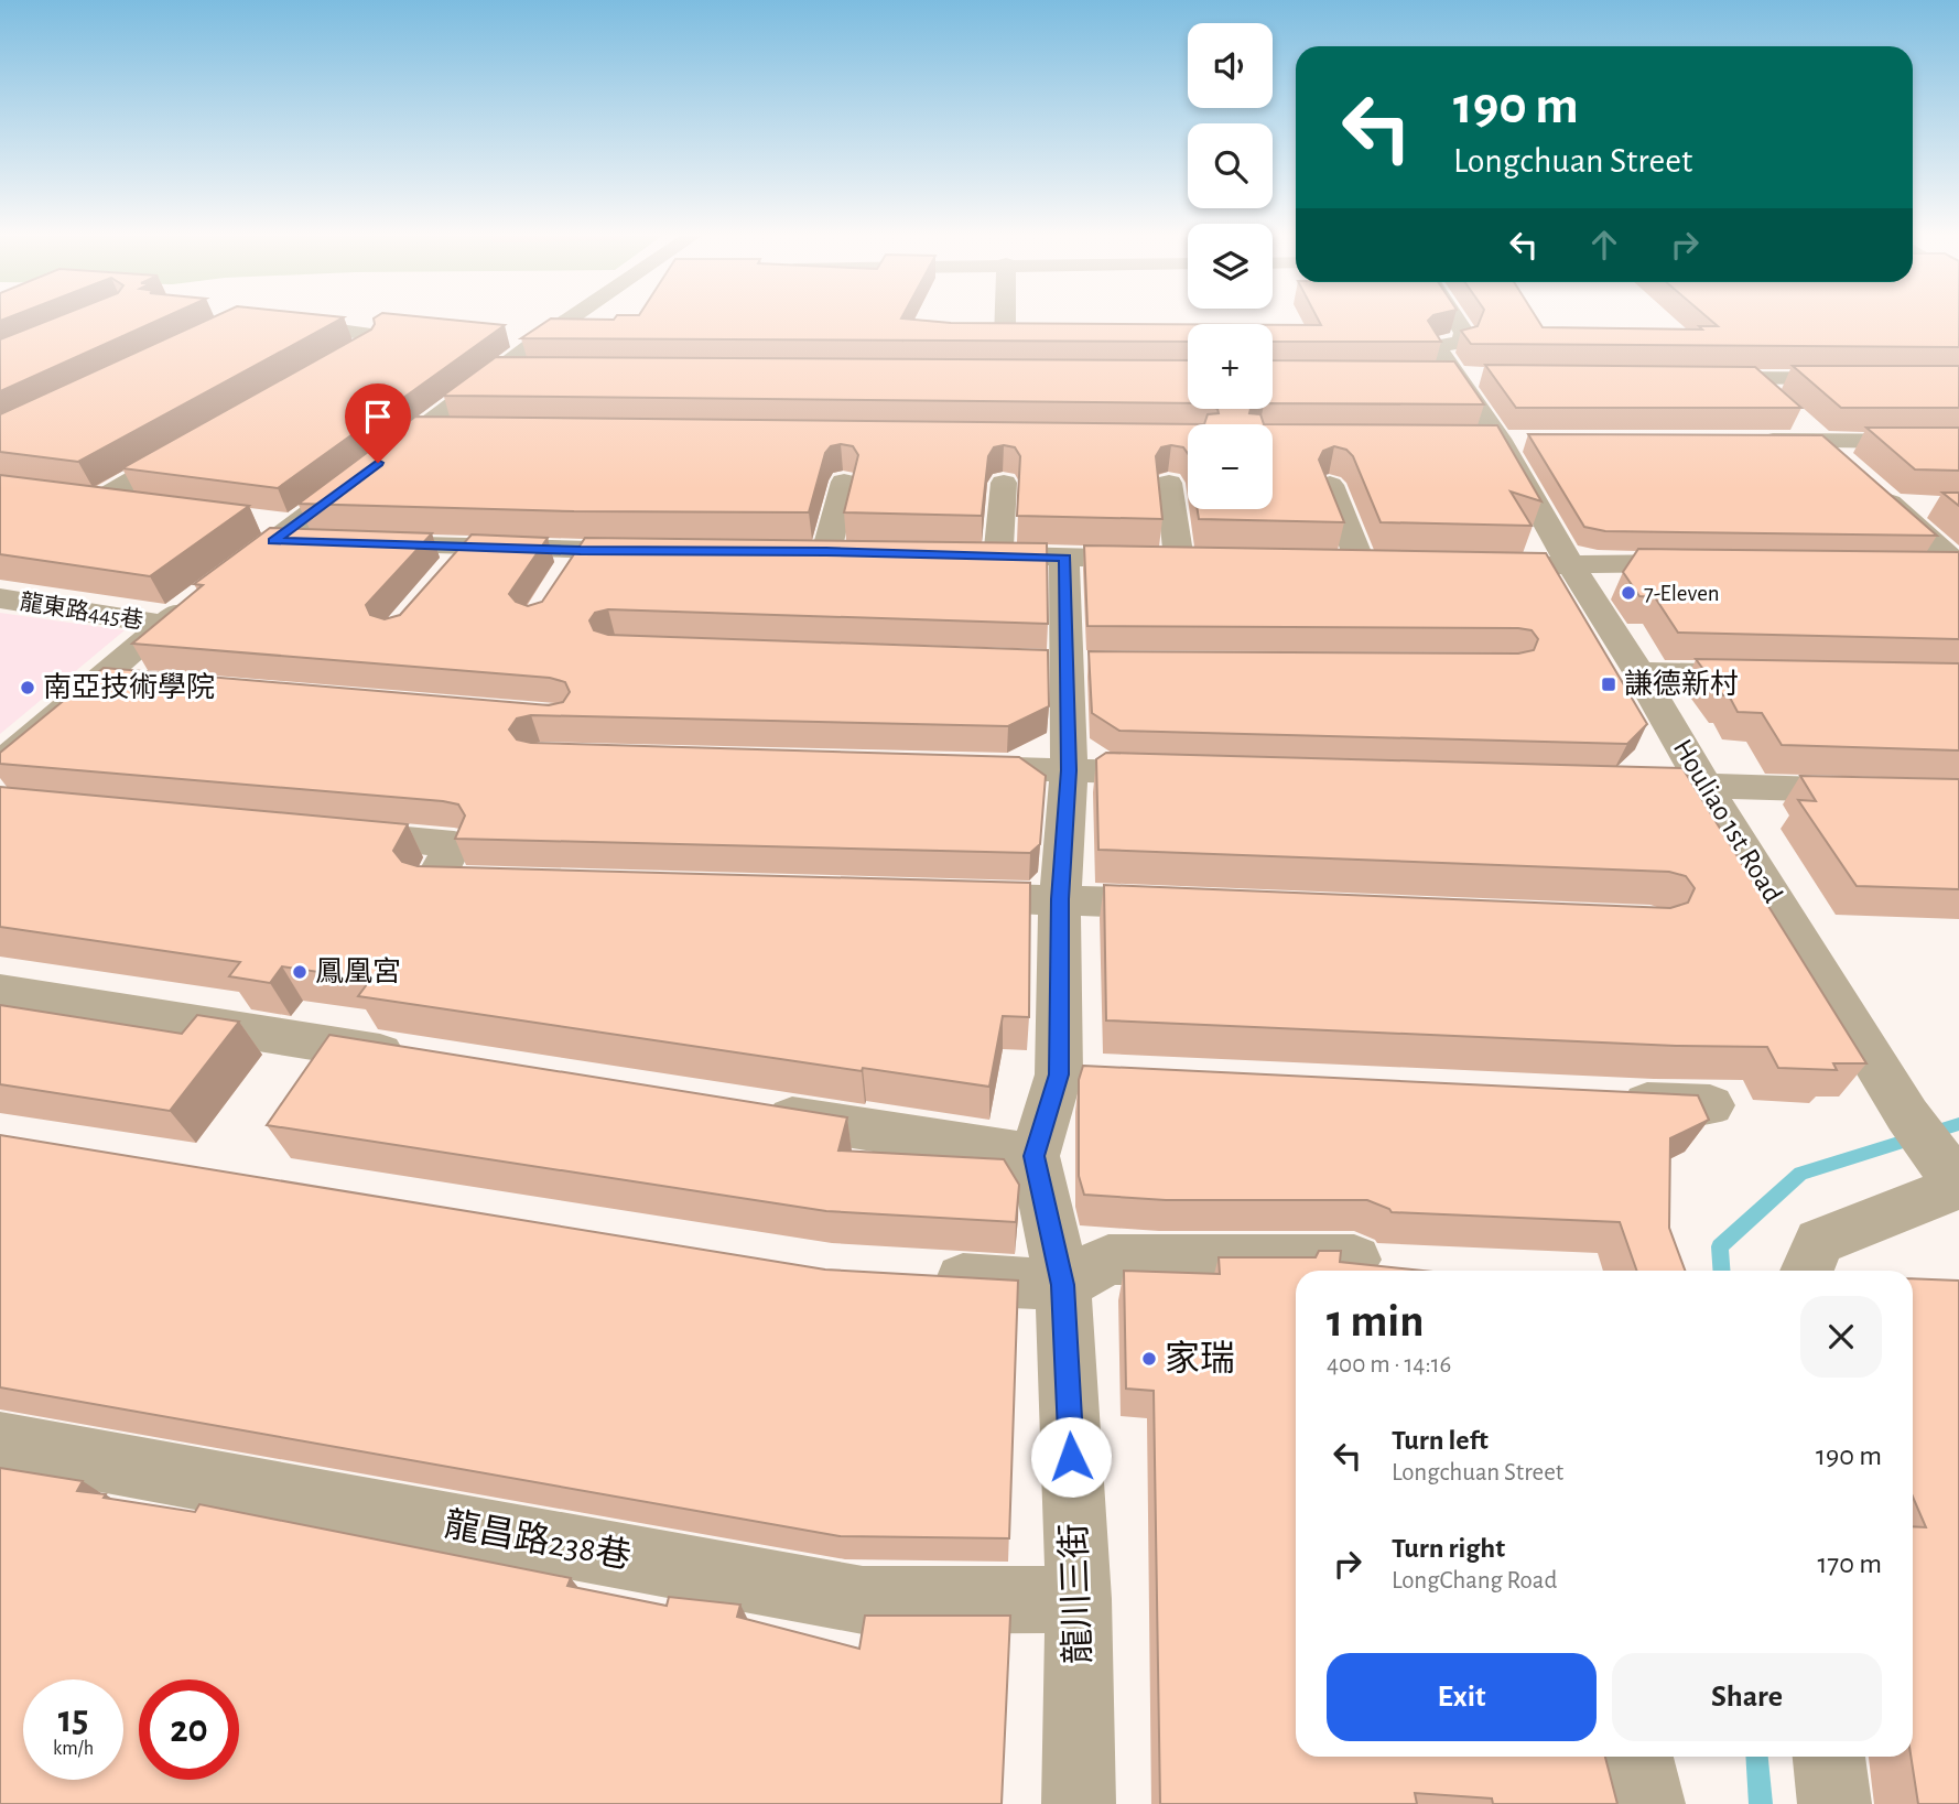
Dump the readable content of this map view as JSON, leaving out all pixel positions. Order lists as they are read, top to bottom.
{
  "streets": {
    "street": [
      "龍東路445巷",
      "Houliao 1st Road",
      "龍昌路238巷",
      "龍川三街"
    ]
  },
  "crossings": [
    ["龍昌路238巷", "龍川三街"]
  ],
  "places": {
    "other": [
      "7-Eleven",
      "南亞技術學院",
      "鳳凰宮",
      "家瑞"
    ],
    "transit": ["謙德新村"]
  },
  "page": {
    "map_buttons": ["+", "−"],
    "turn": ["190 m", "Longchuan Street"],
    "heading": ["1 min", "400 m · 14:16"],
    "list": [
      {
        "name": "Turn left",
        "note": "Longchuan Street",
        "value": "190 m"
      },
      {
        "name": "Turn right",
        "note": "LongChang Road",
        "value": "170 m"
      }
    ],
    "buttons": ["Exit", "Share"],
    "speed": "15 km/h",
    "limit": "20"
  }
}
